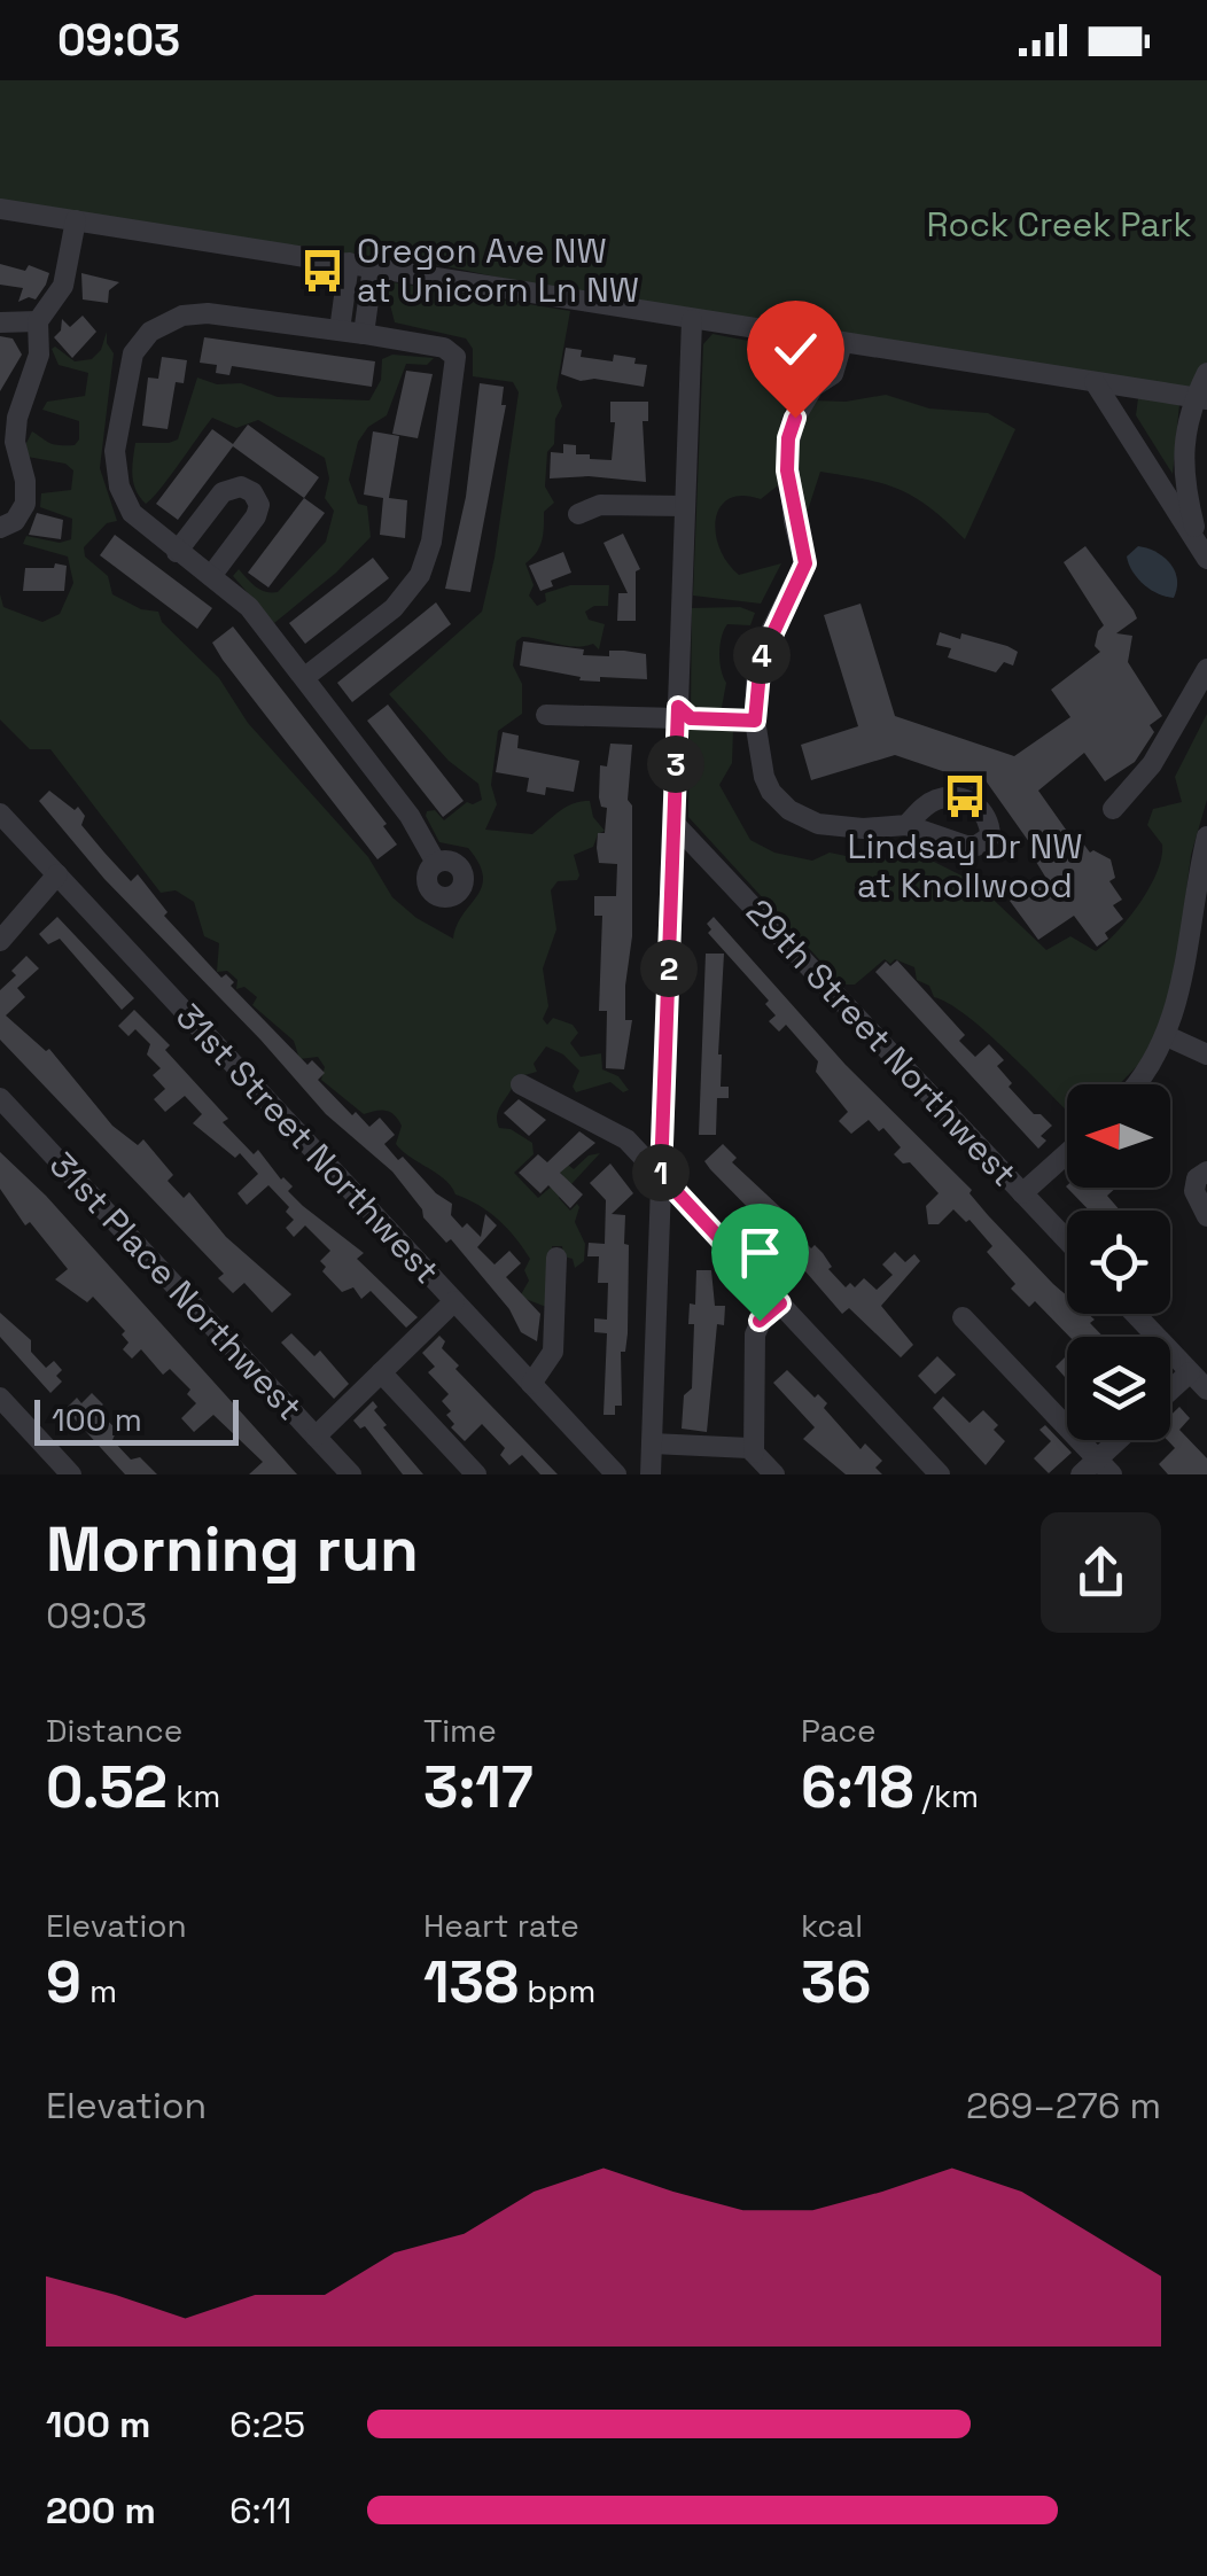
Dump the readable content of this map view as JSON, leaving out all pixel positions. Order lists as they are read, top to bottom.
{
  "streets": {
    "street": ["29th Street Northwest", "31st Street Northwest", "31st Place Northwest"]
  },
  "parks": ["Rock Creek Park"],
  "places": {
    "bus stop": ["Oregon Ave NW at Unicorn Ln NW", "Lindsay Dr NW at Knollwood"]
  },
  "scale_bar": "100 m",
  "north": "left",
  "page": {
    "status": "09:03",
    "pins": [
      "4",
      "3",
      "2",
      "1"
    ],
    "scale": "100 m",
    "heading": ["Morning run", "09:03"],
    "stats": [
      ["Distance", "0.52 km"],
      ["Time", "3:17"],
      ["Pace", "6:18 /km"],
      ["Elevation", "9 m"],
      ["Heart rate", "138 bpm"],
      ["kcal", "36"]
    ],
    "chart": ["Elevation", "269–276 m"],
    "list": [
      {
        "name": "100 m",
        "note": "6:25"
      },
      {
        "name": "200 m",
        "note": "6:11"
      }
    ]
  }
}
